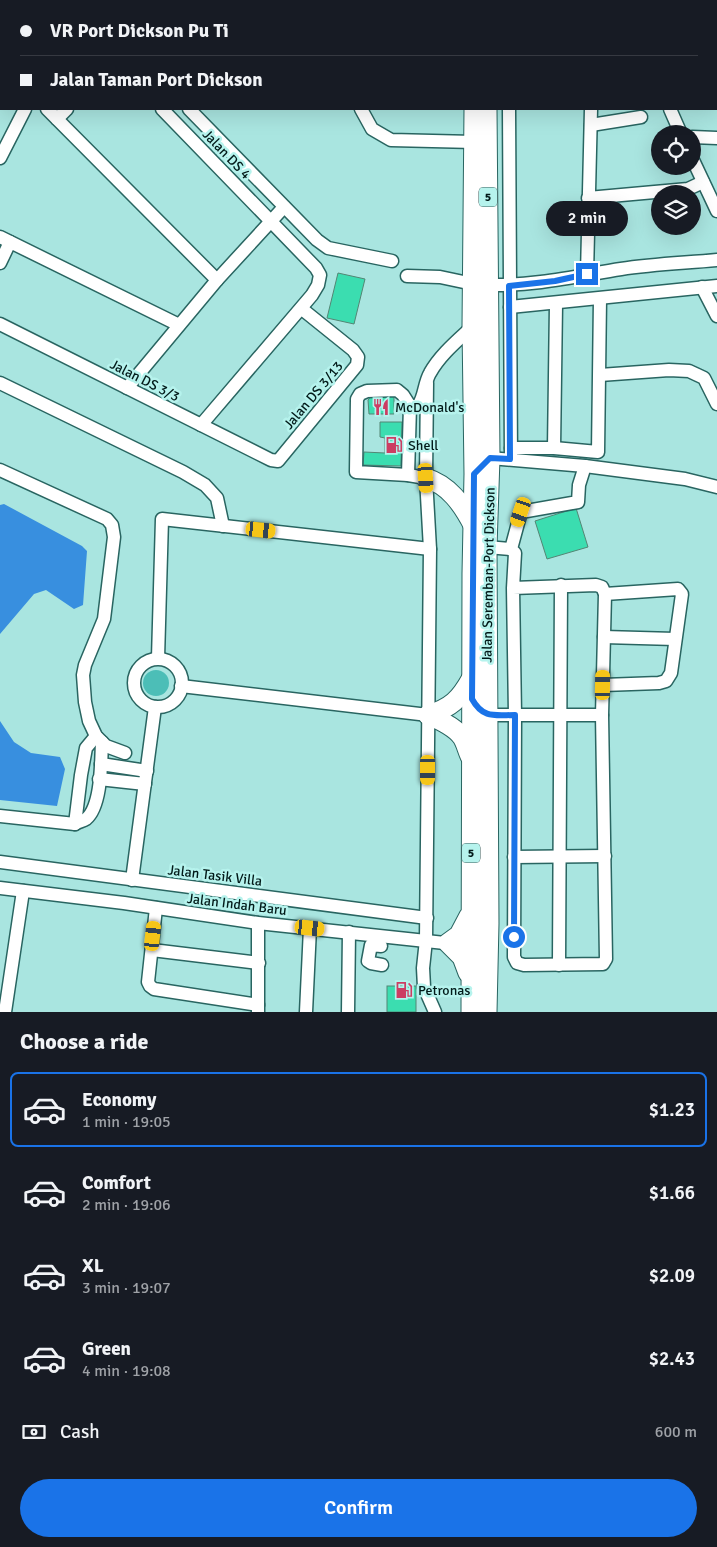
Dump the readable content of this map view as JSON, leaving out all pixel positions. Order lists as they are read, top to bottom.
{
  "streets": {
    "highway": ["5", "Jalan Seremban-Port Dickson"],
    "street": [
      "Jalan DS 4",
      "Jalan DS 3/3",
      "Jalan DS 3/13",
      "Jalan Tasik Villa",
      "Jalan Indah Baru"
    ]
  },
  "crossings": [
    ["Jalan DS 4", "Jalan DS 3/13"],
    ["Jalan DS 3/3", "Jalan DS 3/13"],
    ["Jalan Seremban-Port Dickson", "Jalan Indah Baru"]
  ],
  "places": {
    "restaurant": ["McDonald's"],
    "fuel station": ["Shell", "Petronas"]
  },
  "page": {
    "banner": ["VR Port Dickson Pu Ti", "Jalan Taman Port Dickson"],
    "bubble": "2 min",
    "heading": "Choose a ride",
    "list": [
      {
        "name": "Economy",
        "note": "1 min · 19:05",
        "value": "$1.23"
      },
      {
        "name": "Comfort",
        "note": "2 min · 19:06",
        "value": "$1.66"
      },
      {
        "name": "XL",
        "note": "3 min · 19:07",
        "value": "$2.09"
      },
      {
        "name": "Green",
        "note": "4 min · 19:08",
        "value": "$2.43"
      }
    ],
    "pay": ["Cash", "600 m"],
    "buttons": "Confirm"
  }
}
